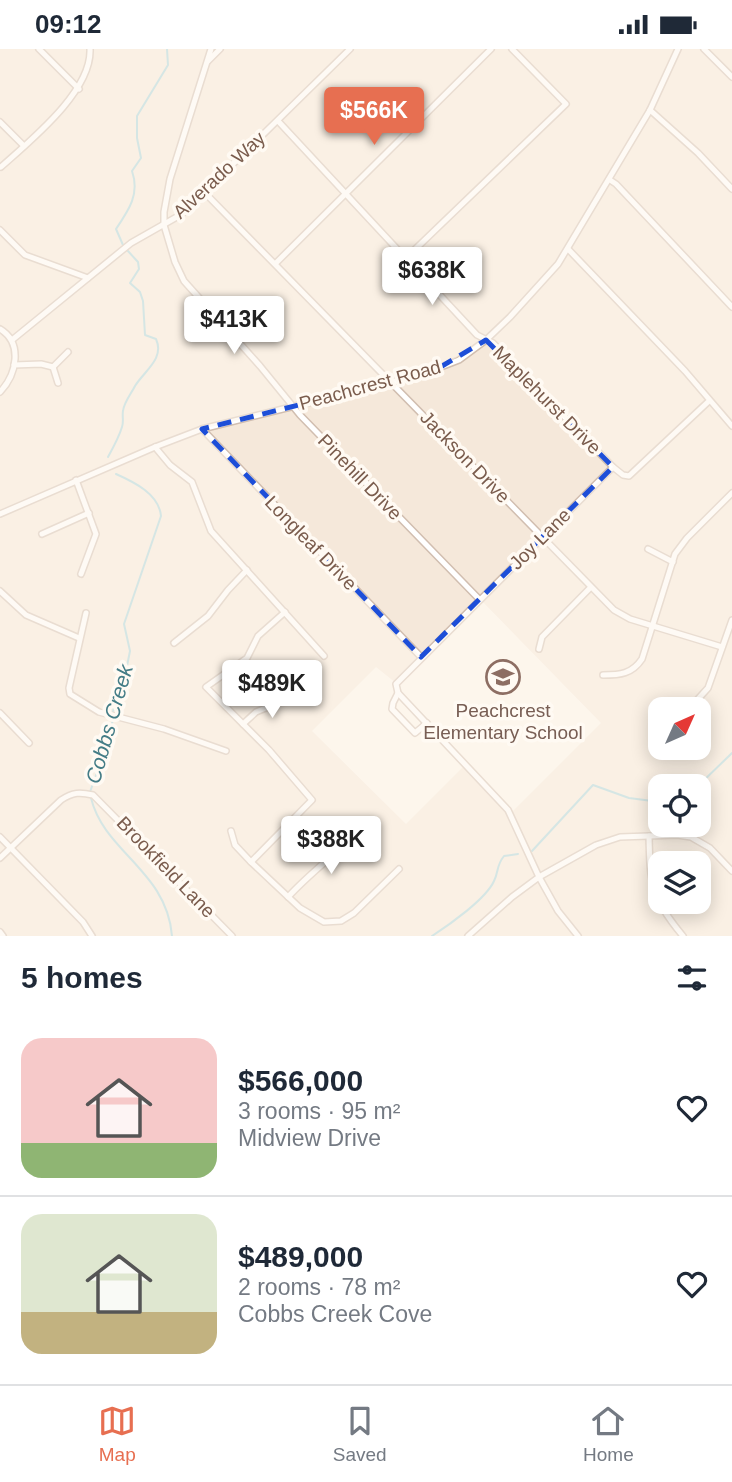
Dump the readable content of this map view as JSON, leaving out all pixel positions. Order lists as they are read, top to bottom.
{
  "streets": {
    "street": [
      "Alverado Way",
      "Peachcrest Road",
      "Maplehurst Drive",
      "Jackson Drive",
      "Pinehill Drive",
      "Joy Lane",
      "Longleaf Drive",
      "Brookfield Lane"
    ]
  },
  "crossings": [
    ["Alverado Way", "Maplehurst Drive"],
    ["Alverado Way", "Jackson Drive"],
    ["Alverado Way", "Pinehill Drive"],
    ["Peachcrest Road", "Maplehurst Drive"],
    ["Peachcrest Road", "Jackson Drive"],
    ["Peachcrest Road", "Pinehill Drive"],
    ["Peachcrest Road", "Longleaf Drive"],
    ["Maplehurst Drive", "Joy Lane"],
    ["Jackson Drive", "Joy Lane"],
    ["Pinehill Drive", "Joy Lane"],
    ["Joy Lane", "Longleaf Drive"]
  ],
  "water": ["Cobbs Creek"],
  "places": {
    "school or university": ["Peachcrest Elementary School"]
  },
  "north": "top right",
  "page": {
    "status": "09:12",
    "price": [
      "$566K",
      "$638K",
      "$413K",
      "$489K",
      "$388K"
    ],
    "heading": "5 homes",
    "list": [
      {
        "name": "$566,000",
        "note": "3 rooms · 95 m² · Midview Drive"
      },
      {
        "name": "$489,000",
        "note": "2 rooms · 78 m² · Cobbs Creek Cove"
      }
    ],
    "tabs": ["Map", "Saved", "Home"]
  }
}
